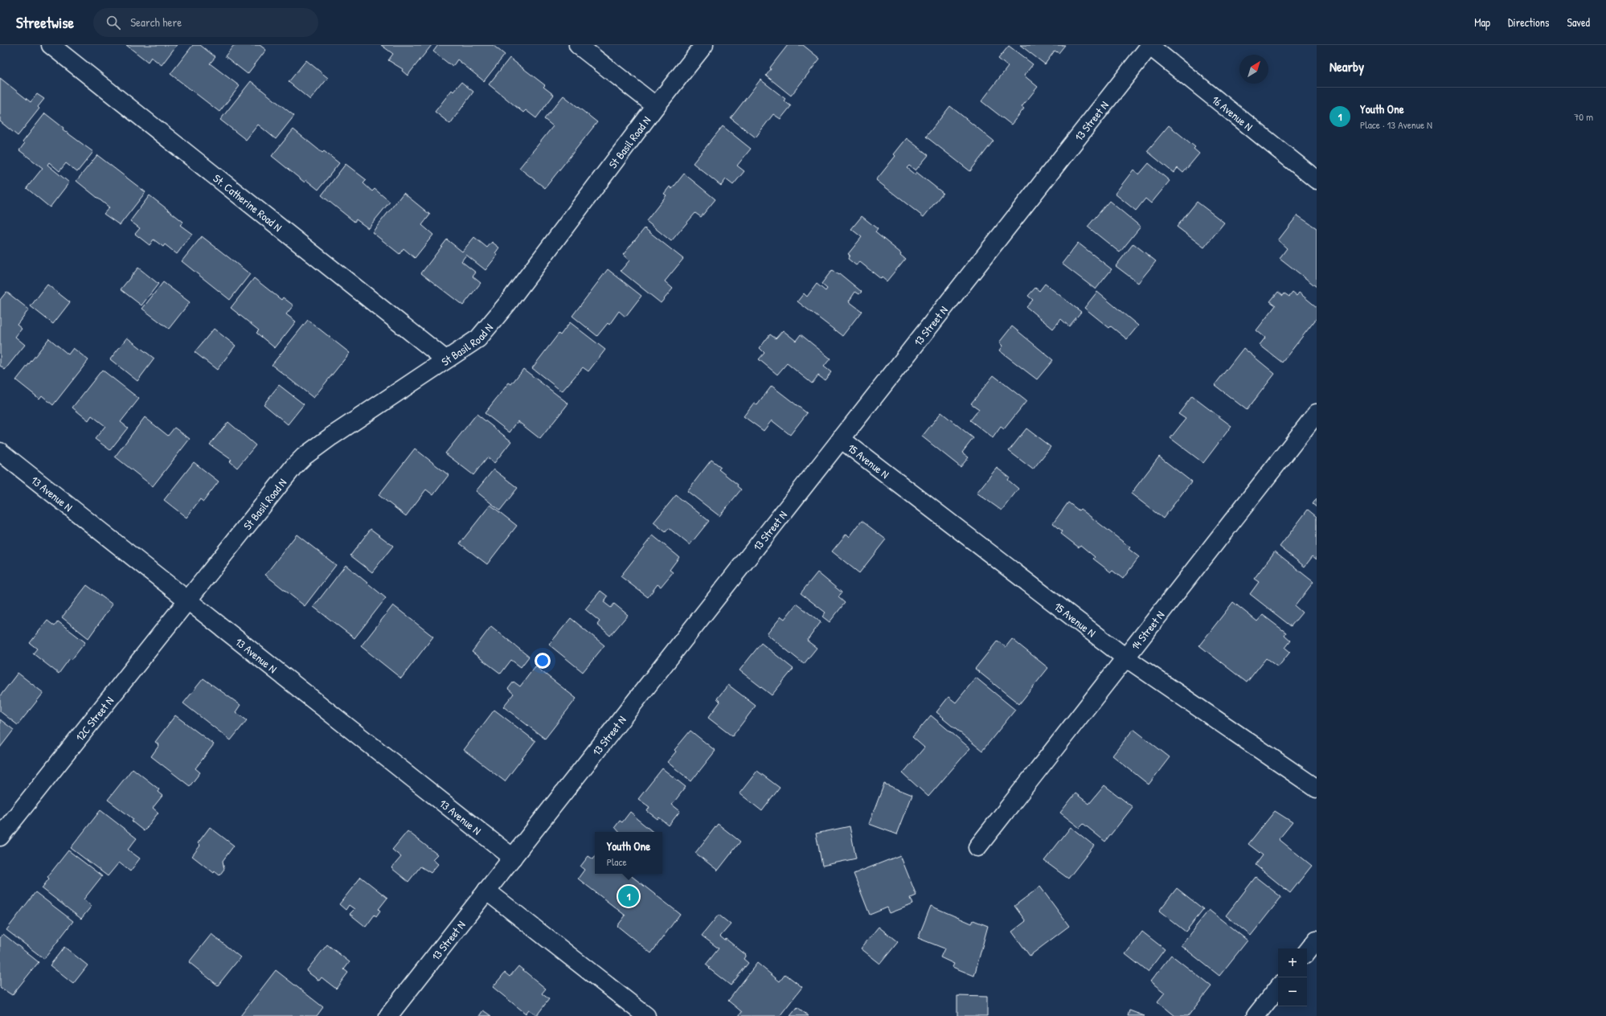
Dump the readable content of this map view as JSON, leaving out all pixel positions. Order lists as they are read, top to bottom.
{
  "streets": {
    "street": [
      "16 Avenue N",
      "13 Street N",
      "St Basil Road N",
      "St. Catherine Road N",
      "15 Avenue N",
      "13 Avenue N",
      "14 Street N",
      "12C Street N"
    ]
  },
  "crossings": [
    ["16 Avenue N", "13 Street N"],
    ["13 Street N", "15 Avenue N"],
    ["13 Street N", "13 Avenue N"],
    ["St Basil Road N", "St. Catherine Road N"],
    ["St Basil Road N", "13 Avenue N"],
    ["St Basil Road N", "12C Street N"],
    ["15 Avenue N", "14 Street N"],
    ["13 Avenue N", "12C Street N"]
  ],
  "north": "top right",
  "page": {
    "header": "Streetwise",
    "search": "Search here",
    "nav": ["Map", "Directions", "Saved"],
    "heading": "Nearby",
    "list": [
      {
        "mark": "1",
        "name": "Youth One",
        "note": "Place · 13 Avenue N",
        "value": "70 m"
      }
    ],
    "popup": ["Youth One", "Place"],
    "pins": "1",
    "map_buttons": ["+", "−"]
  }
}
